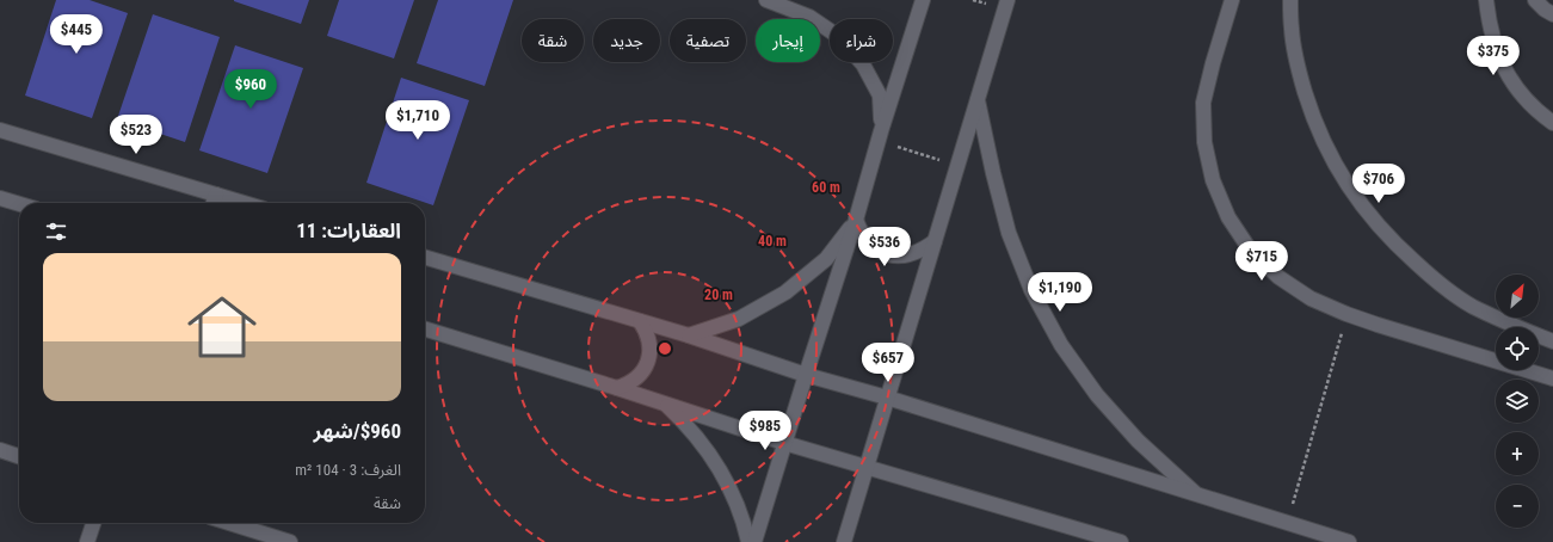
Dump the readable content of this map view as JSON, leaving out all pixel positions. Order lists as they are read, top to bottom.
{
  "north": "top right",
  "page": {
    "price": [
      "$445",
      "$375",
      "$960",
      "$1,710",
      "$523",
      "$706",
      "$536",
      "$715",
      "$1,190",
      "$657",
      "$985"
    ],
    "chip": [
      "شراء",
      "إيجار",
      "تصفية",
      "جديد",
      "شقة"
    ],
    "heading": "العقارات: 11",
    "list": [
      {
        "name": "$960/شهر",
        "note": "الغرف: 3 · 104 m² · شقة"
      }
    ],
    "map_buttons": ["+", "−"]
  },
  "rings": ["60 m", "40 m", "20 m"]
}
